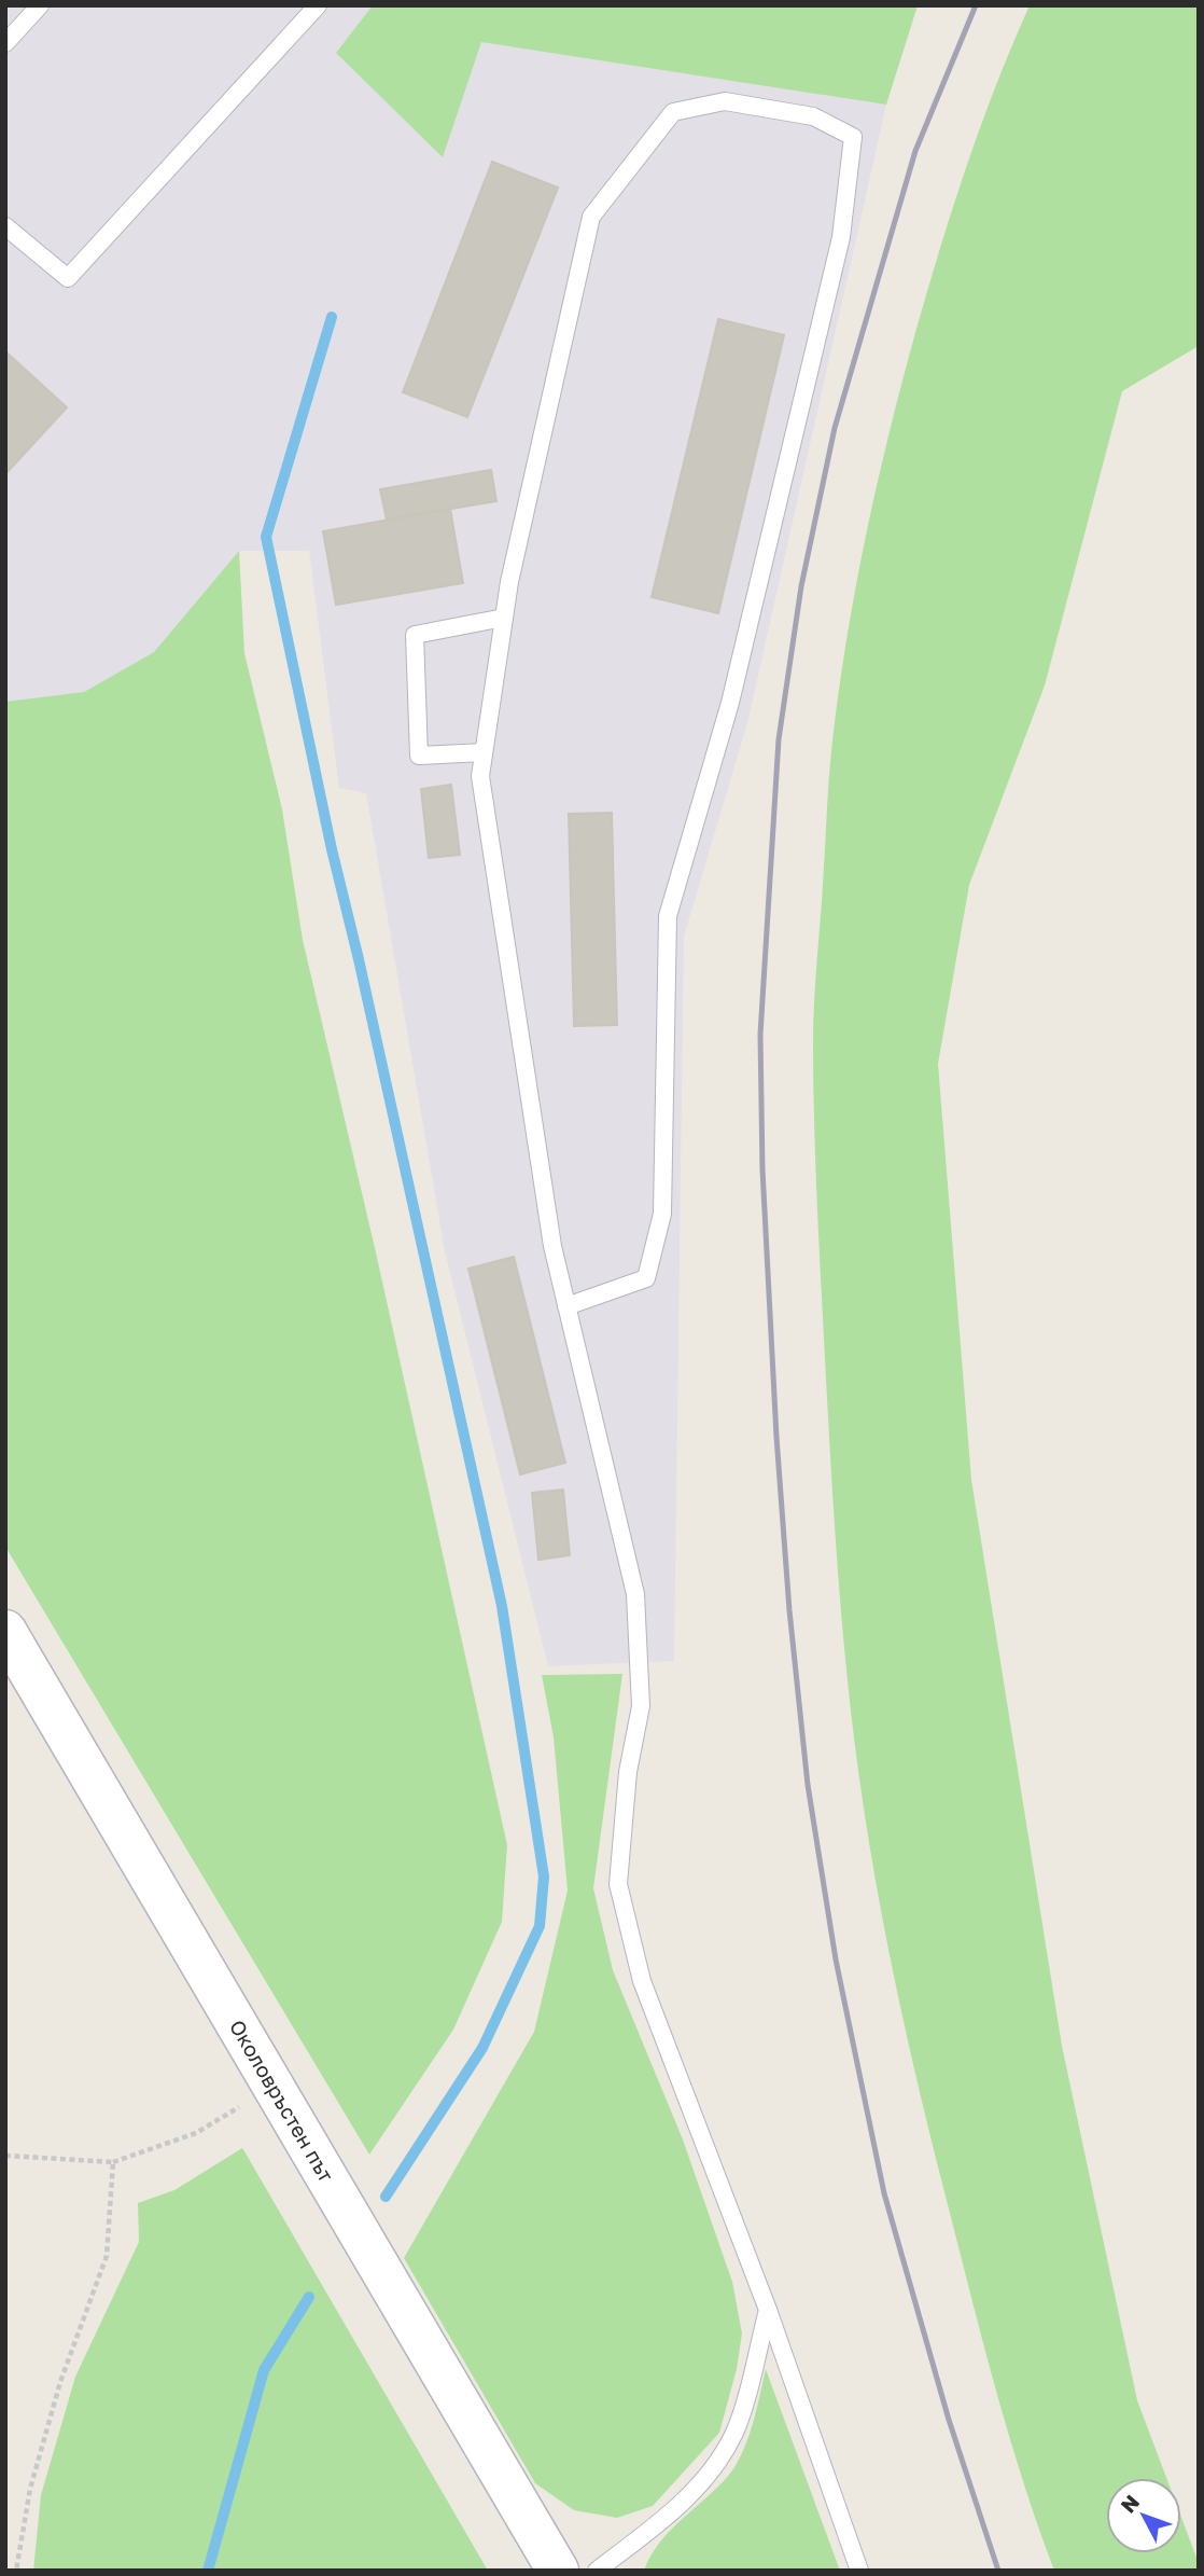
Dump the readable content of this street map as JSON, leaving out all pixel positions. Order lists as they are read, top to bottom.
{
  "streets": {
    "main road": ["Околовръстен път"]
  },
  "north": "top left"
}
